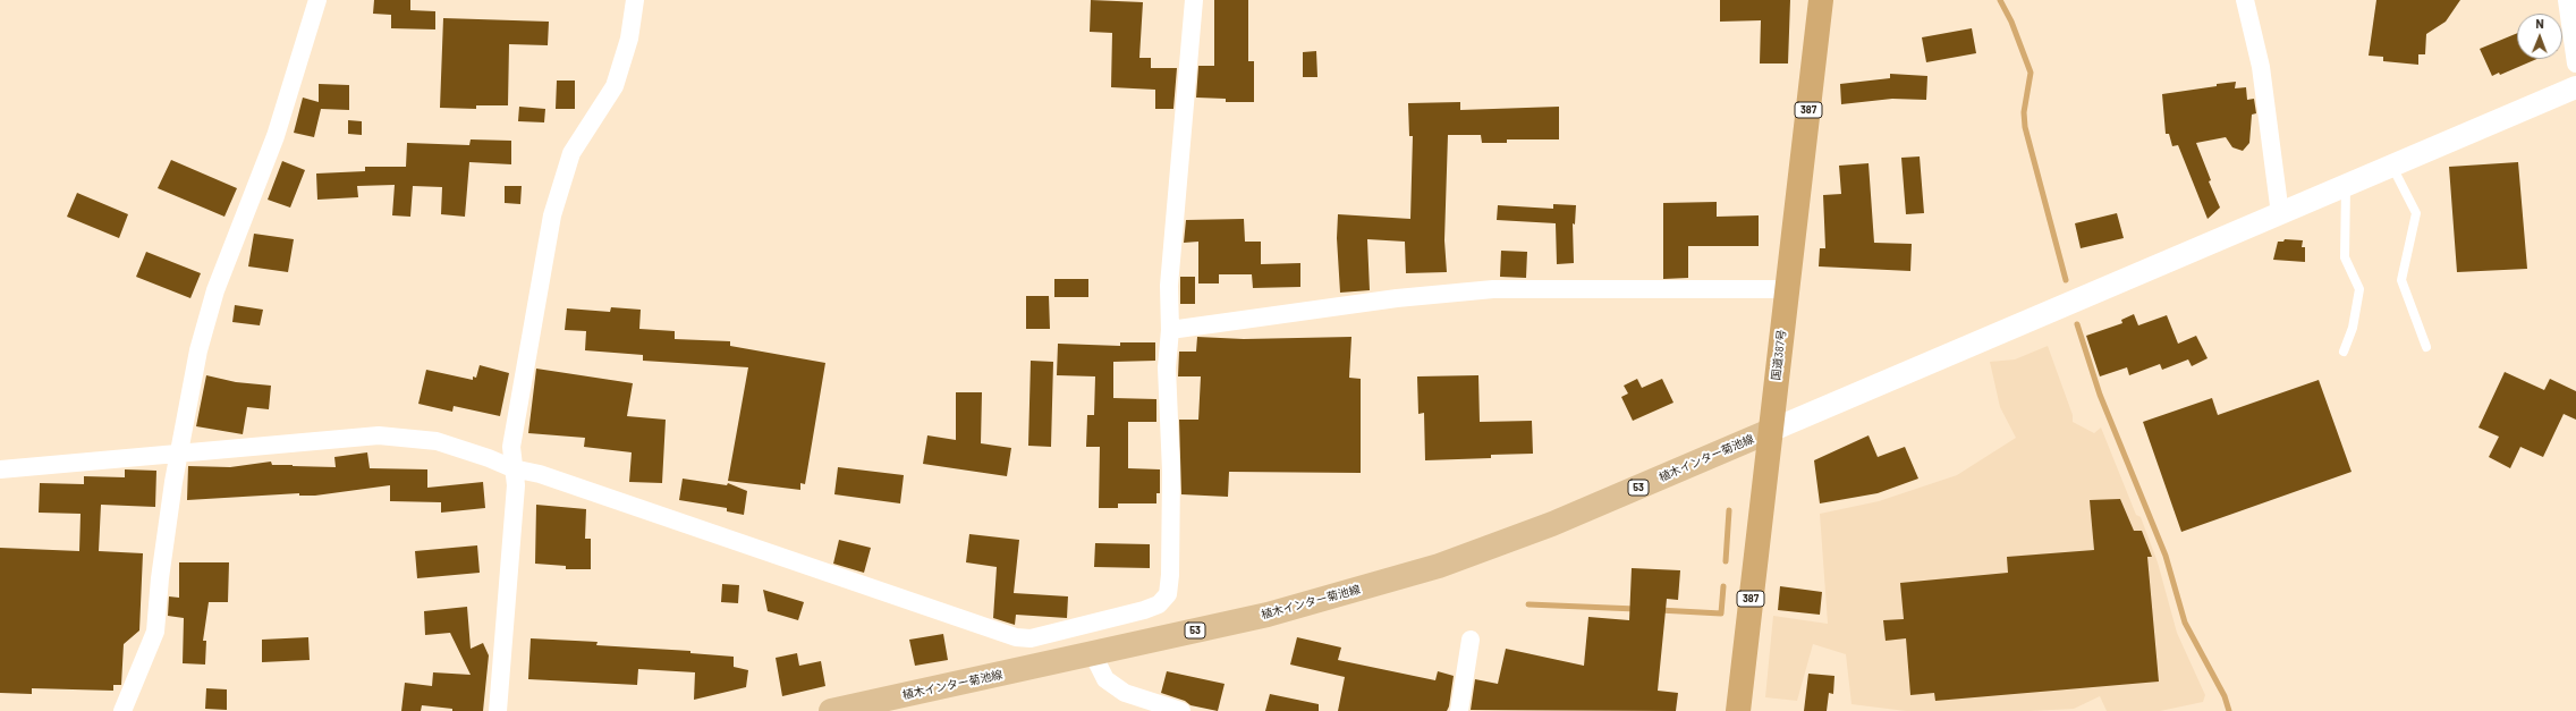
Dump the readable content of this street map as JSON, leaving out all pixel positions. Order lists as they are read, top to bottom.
{
  "streets": {
    "highway": ["387", "国道387号"],
    "main road": ["植木インター菊池線", "53"]
  },
  "crossings": [
    ["国道387号", "植木インター菊池線"]
  ],
  "north": "top"
}
